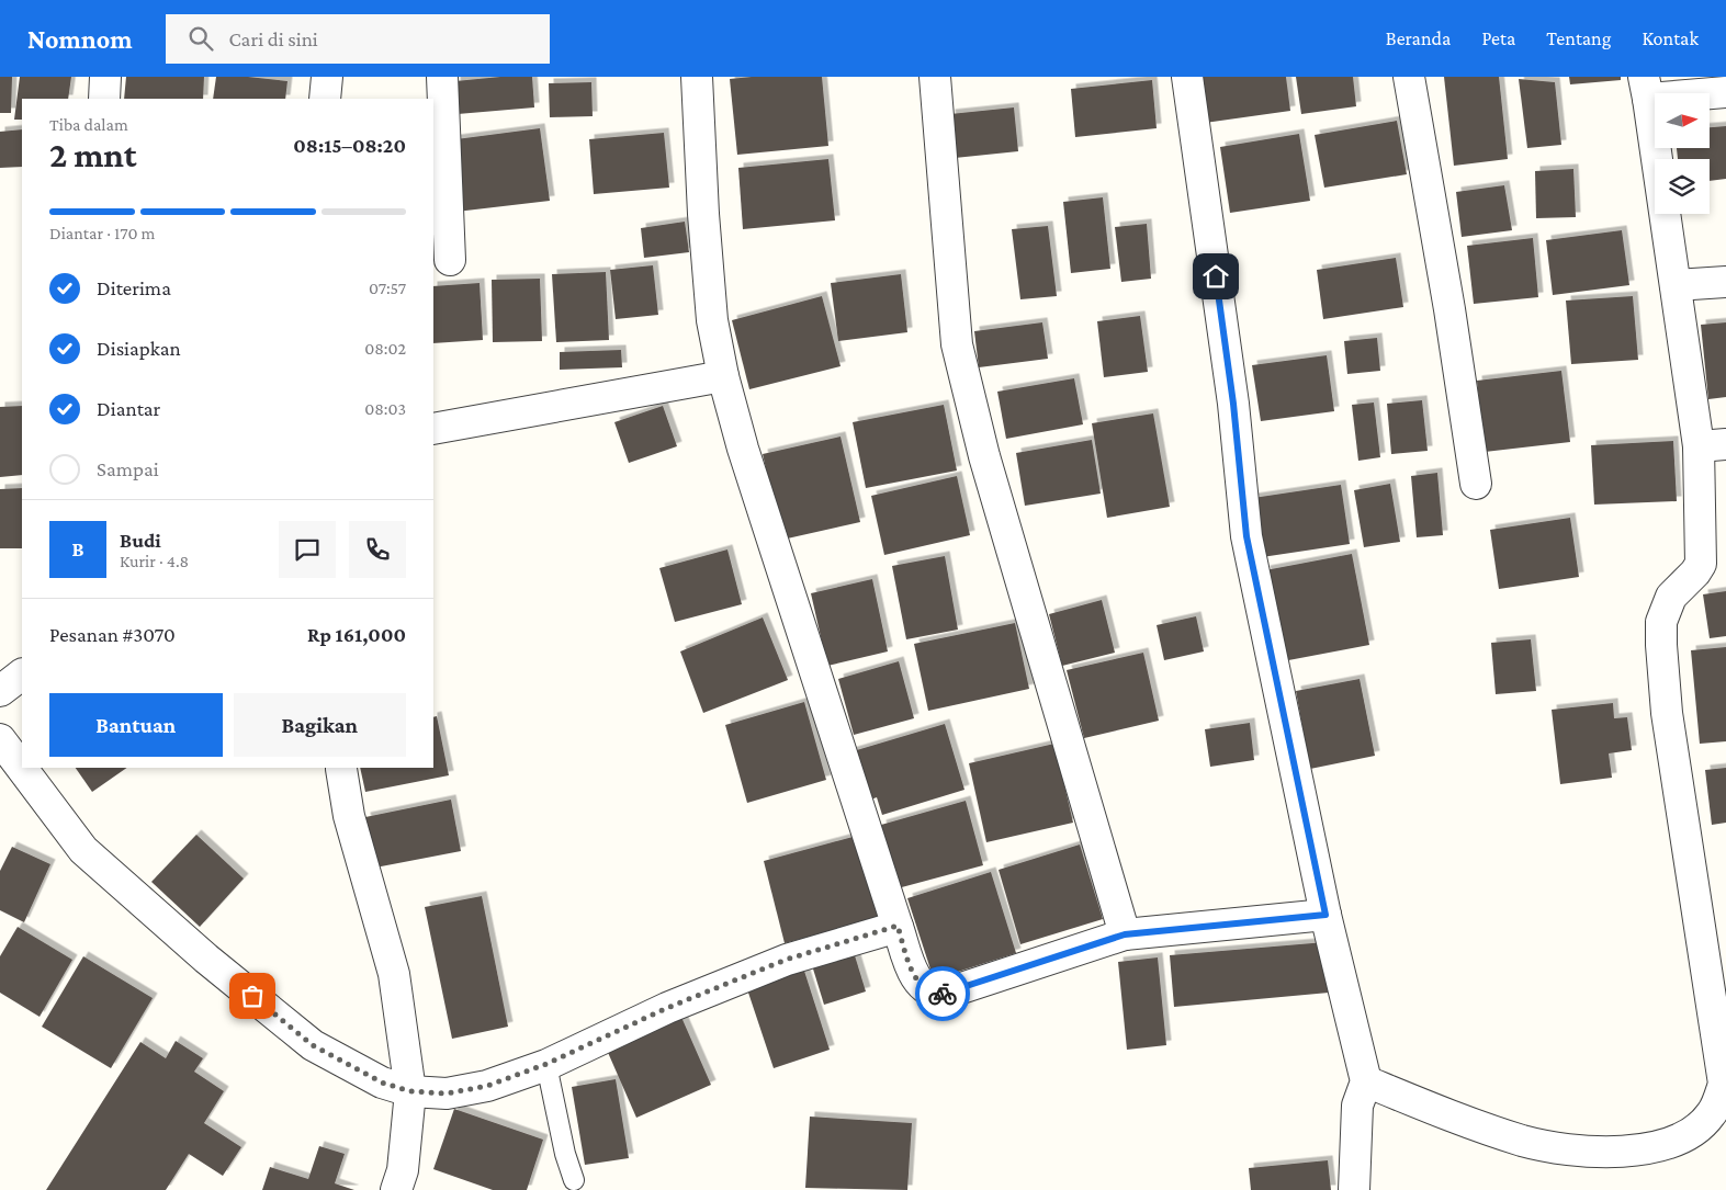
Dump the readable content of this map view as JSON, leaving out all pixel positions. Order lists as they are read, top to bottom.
{
  "north": "right",
  "page": {
    "header": "Nomnom",
    "search": "Cari di sini",
    "nav": [
      "Beranda",
      "Peta",
      "Tentang",
      "Kontak"
    ],
    "heading": ["2 mnt", "Tiba dalam", "08:15–08:20"],
    "panel": [
      "Budi",
      "Kurir · 4.8",
      "Pesanan #3070",
      "Rp 161,000"
    ],
    "bar": "Diantar · 170 m",
    "list": [
      ["Diterima", "07:57"],
      ["Disiapkan", "08:02"],
      ["Diantar", "08:03"],
      "Sampai"
    ],
    "round": "B",
    "buttons": ["Bantuan", "Bagikan"]
  }
}
